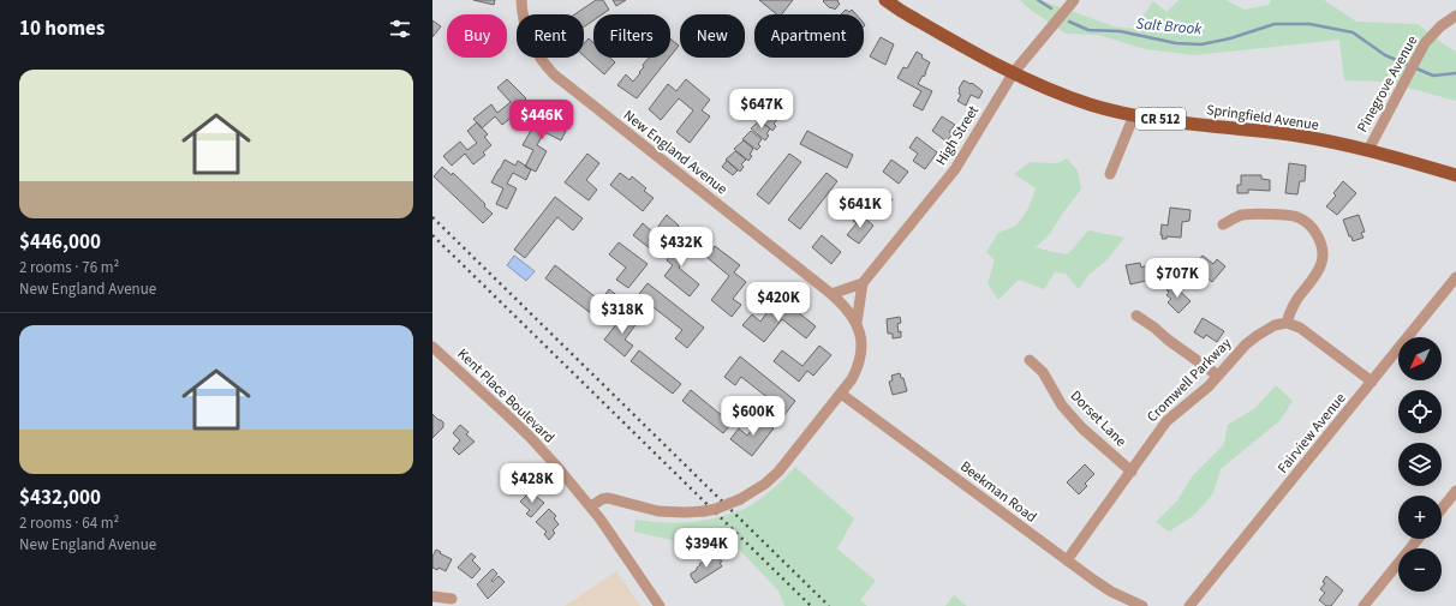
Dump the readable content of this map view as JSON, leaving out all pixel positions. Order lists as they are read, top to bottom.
{
  "streets": {
    "main road": ["Springfield Avenue", "CR 512"],
    "street": [
      "Pinegrove Avenue",
      "High Street",
      "New England Avenue",
      "Cromwell Parkway",
      "Kent Place Boulevard",
      "Dorset Lane",
      "Fairview Avenue",
      "Beekman Road"
    ]
  },
  "crossings": [
    ["Pinegrove Avenue", "Springfield Avenue"],
    ["Springfield Avenue", "High Street"],
    ["Cromwell Parkway", "Dorset Lane"],
    ["Cromwell Parkway", "Beekman Road"]
  ],
  "water": ["Salt Brook"],
  "north": "bottom left",
  "page": {
    "heading": "10 homes",
    "chip": [
      "Buy",
      "Rent",
      "Filters",
      "New",
      "Apartment"
    ],
    "list": [
      {
        "name": "$446,000",
        "note": "2 rooms · 76 m² · New England Avenue"
      },
      {
        "name": "$432,000",
        "note": "2 rooms · 64 m² · New England Avenue"
      }
    ],
    "price": [
      "$647K",
      "$446K",
      "$641K",
      "$432K",
      "$707K",
      "$420K",
      "$318K",
      "$600K",
      "$428K",
      "$394K"
    ],
    "map_buttons": ["+", "−"]
  }
}
